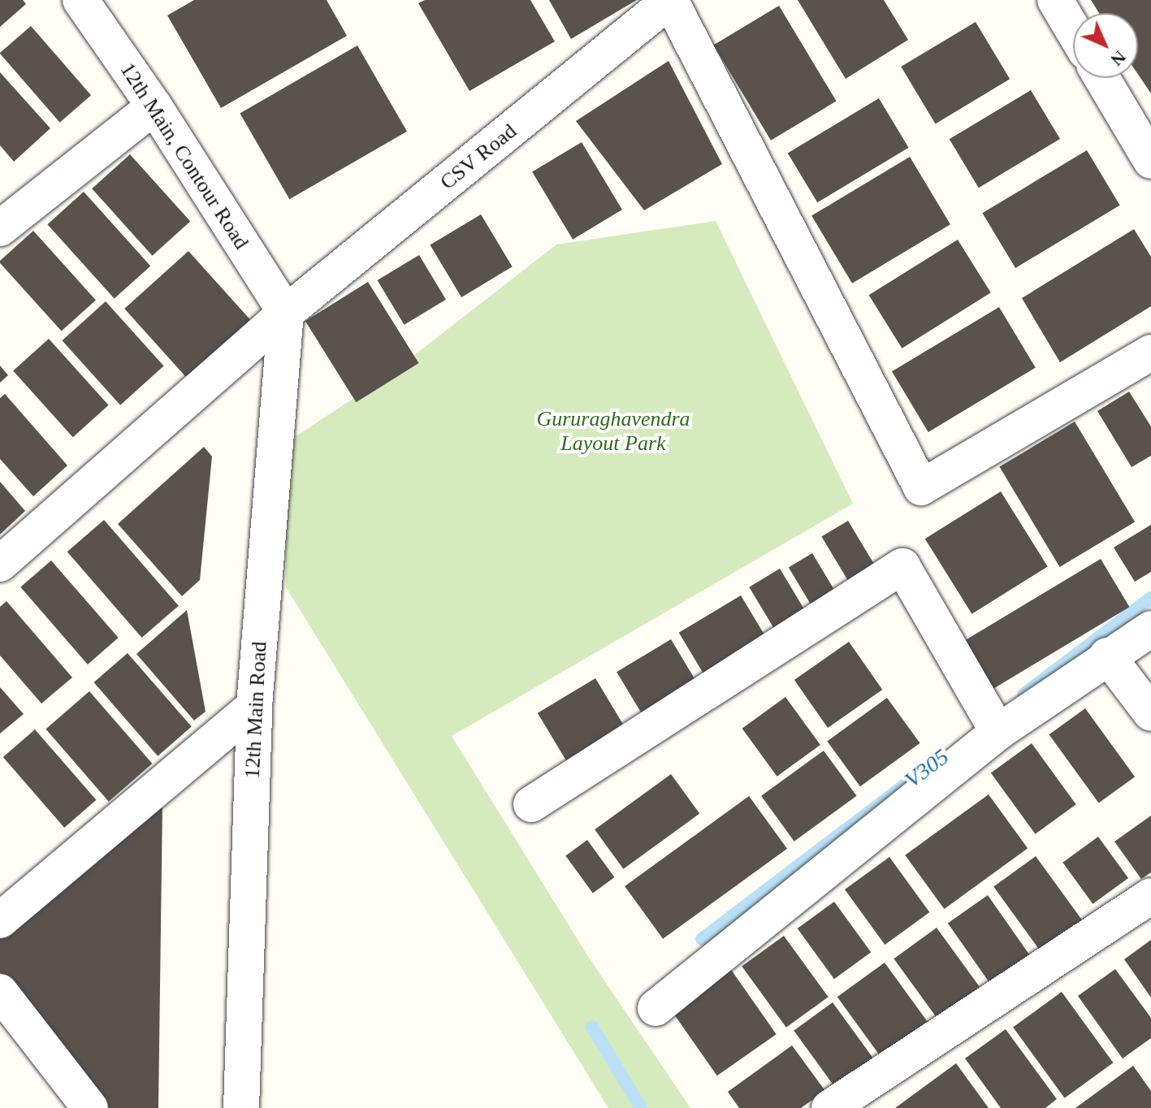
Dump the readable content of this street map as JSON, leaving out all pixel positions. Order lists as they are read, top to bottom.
{
  "streets": {
    "street": ["12th Main, Contour Road", "CSV Road", "12th Main Road"]
  },
  "crossings": [
    ["12th Main, Contour Road", "CSV Road"],
    ["12th Main, Contour Road", "12th Main Road"],
    ["CSV Road", "12th Main Road"]
  ],
  "water": ["V305"],
  "parks": ["Gururaghavendra Layout Park"],
  "north": "bottom right"
}
